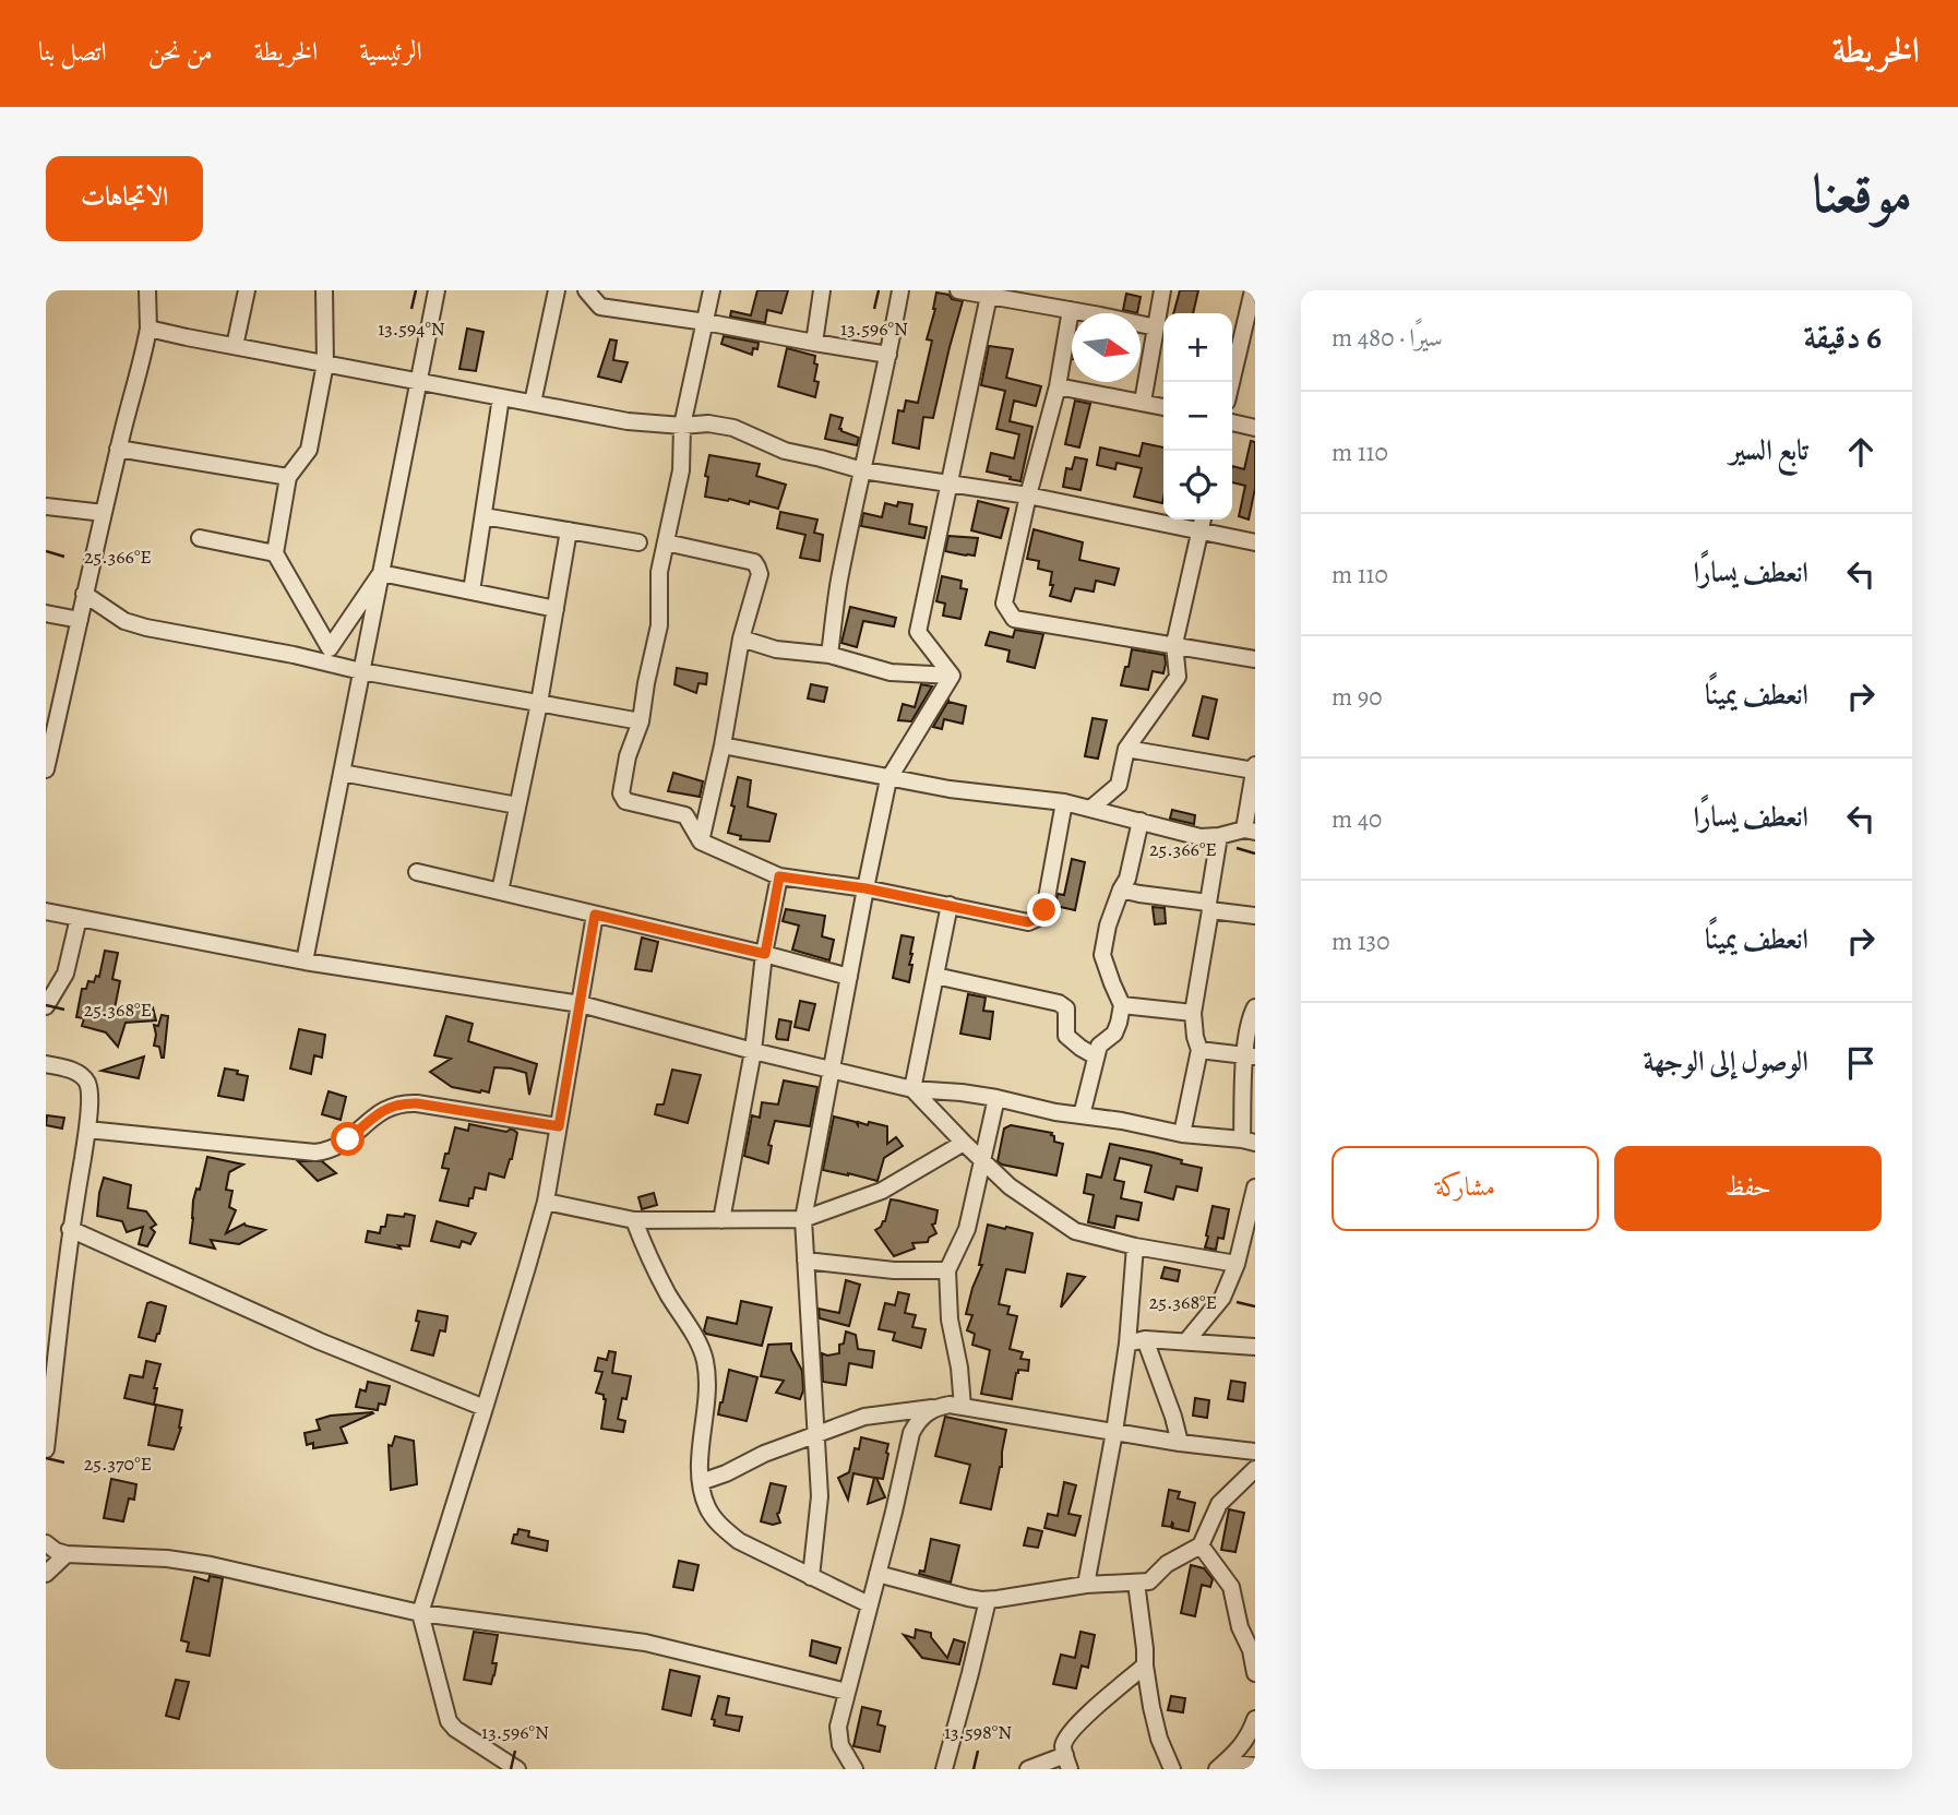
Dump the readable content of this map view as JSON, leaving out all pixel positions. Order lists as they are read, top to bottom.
{
  "north": "right",
  "page": {
    "header": "الخريطة",
    "nav": [
      "الرئيسية",
      "الخريطة",
      "من نحن",
      "اتصل بنا"
    ],
    "title": "موقعنا",
    "buttons": [
      "الاتجاهات",
      ["حفظ", "مشاركة"]
    ],
    "heading": ["6 دقيقة", "سيرًا · 480 m"],
    "map_buttons": ["+", "−"],
    "list": [
      ["تابع السير", "110 m"],
      ["انعطف يسارًا", "110 m"],
      ["انعطف يمينًا", "90 m"],
      ["انعطف يسارًا", "40 m"],
      ["انعطف يمينًا", "130 m"],
      "الوصول إلى الوجهة"
    ]
  },
  "coordinates": [
    "13.594°N",
    "13.596°N",
    "25.366°E",
    "25.368°E",
    "25.370°E",
    "13.598°N"
  ]
}
